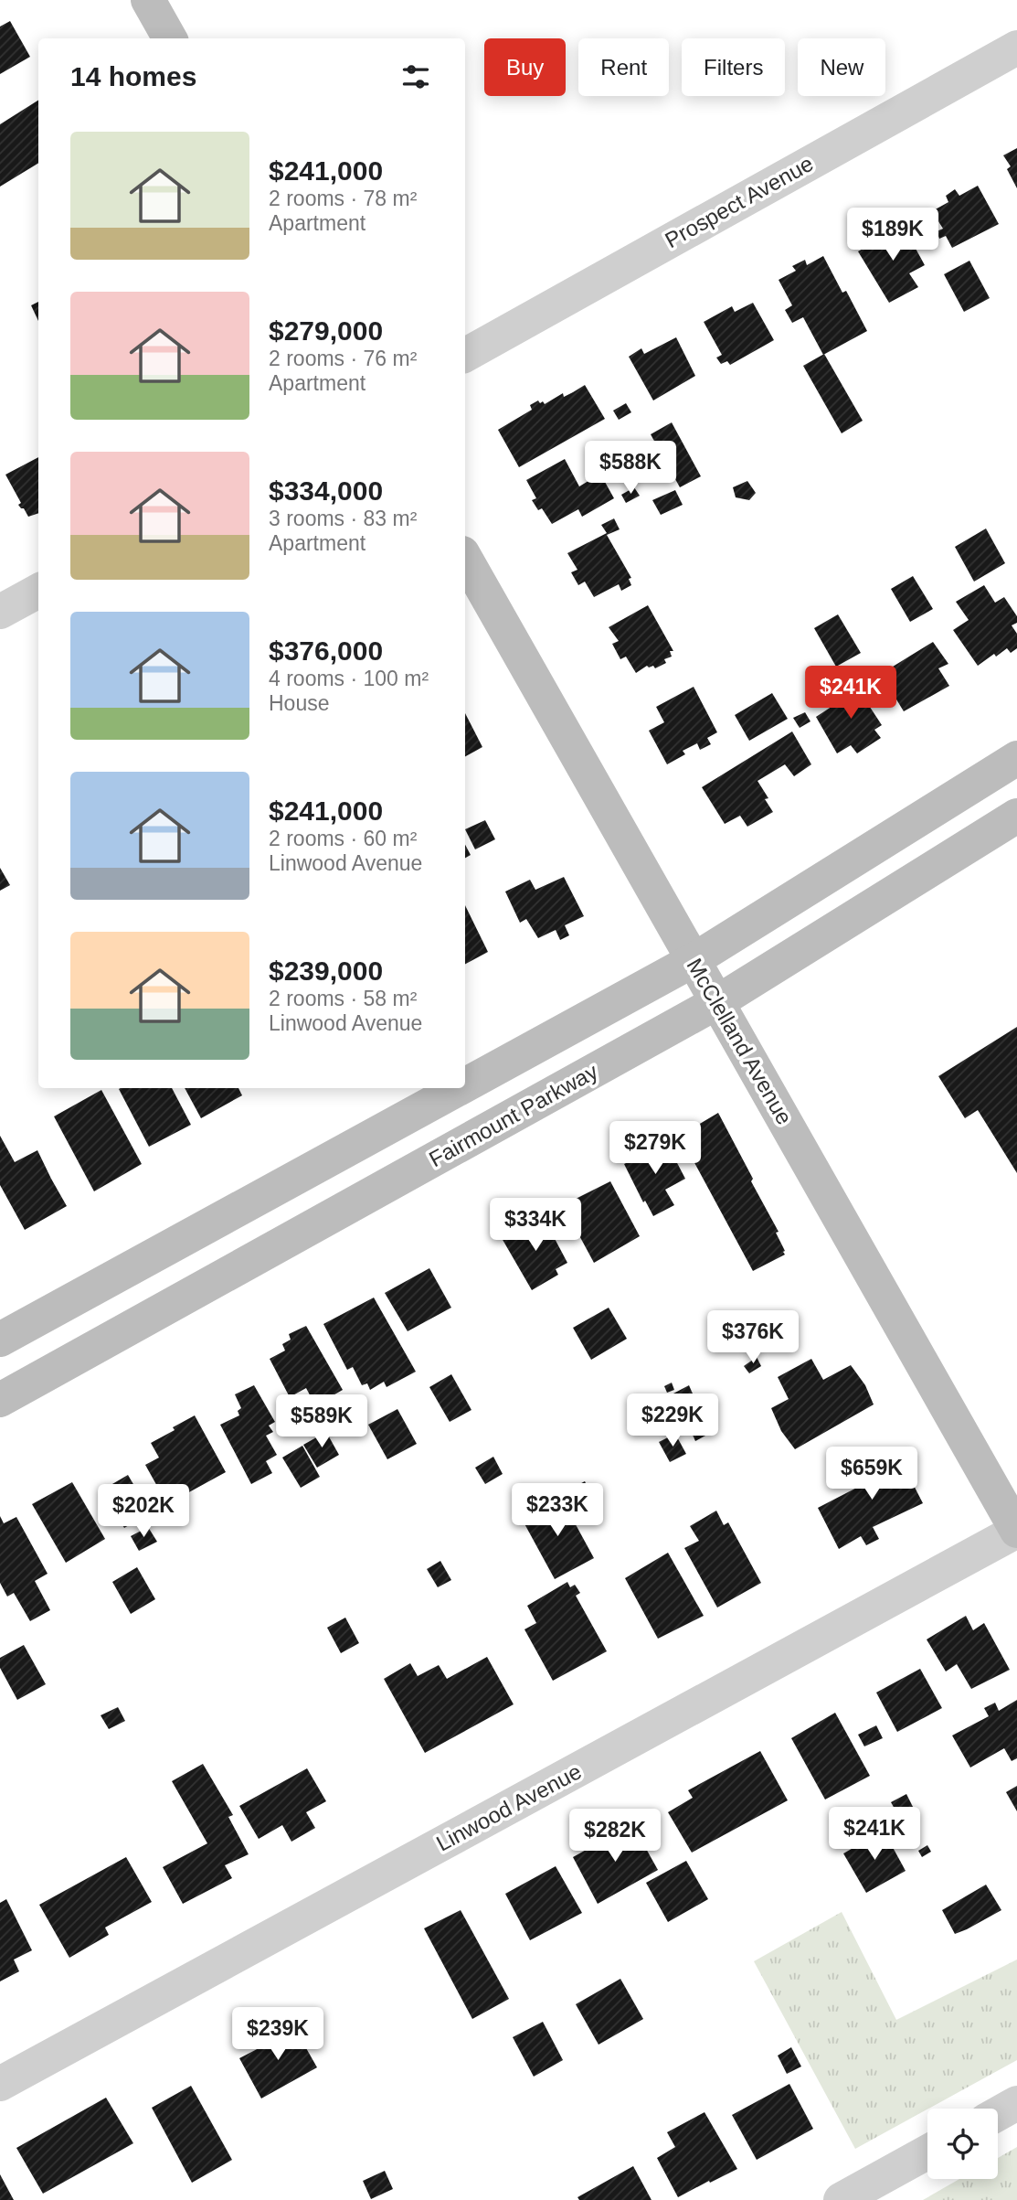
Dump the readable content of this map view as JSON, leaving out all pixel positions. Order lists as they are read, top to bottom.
{
  "streets": {
    "street": [
      "Prospect Avenue",
      "McClelland Avenue",
      "Fairmount Parkway",
      "Linwood Avenue"
    ]
  },
  "crossings": [
    ["McClelland Avenue", "Fairmount Parkway"],
    ["McClelland Avenue", "Linwood Avenue"]
  ],
  "page": {
    "chip": [
      "Buy",
      "Rent",
      "Filters",
      "New"
    ],
    "heading": "14 homes",
    "list": [
      {
        "name": "$241,000",
        "note": "2 rooms · 78 m² · Apartment"
      },
      {
        "name": "$279,000",
        "note": "2 rooms · 76 m² · Apartment"
      },
      {
        "name": "$334,000",
        "note": "3 rooms · 83 m² · Apartment"
      },
      {
        "name": "$376,000",
        "note": "4 rooms · 100 m² · House"
      },
      {
        "name": "$241,000",
        "note": "2 rooms · 60 m² · Linwood Avenue"
      },
      {
        "name": "$239,000",
        "note": "2 rooms · 58 m² · Linwood Avenue"
      }
    ],
    "price": [
      "$189K",
      "$588K",
      "$241K",
      "$279K",
      "$334K",
      "$376K",
      "$229K",
      "$589K",
      "$659K",
      "$233K",
      "$202K",
      "$241K",
      "$282K",
      "$239K"
    ]
  }
}
